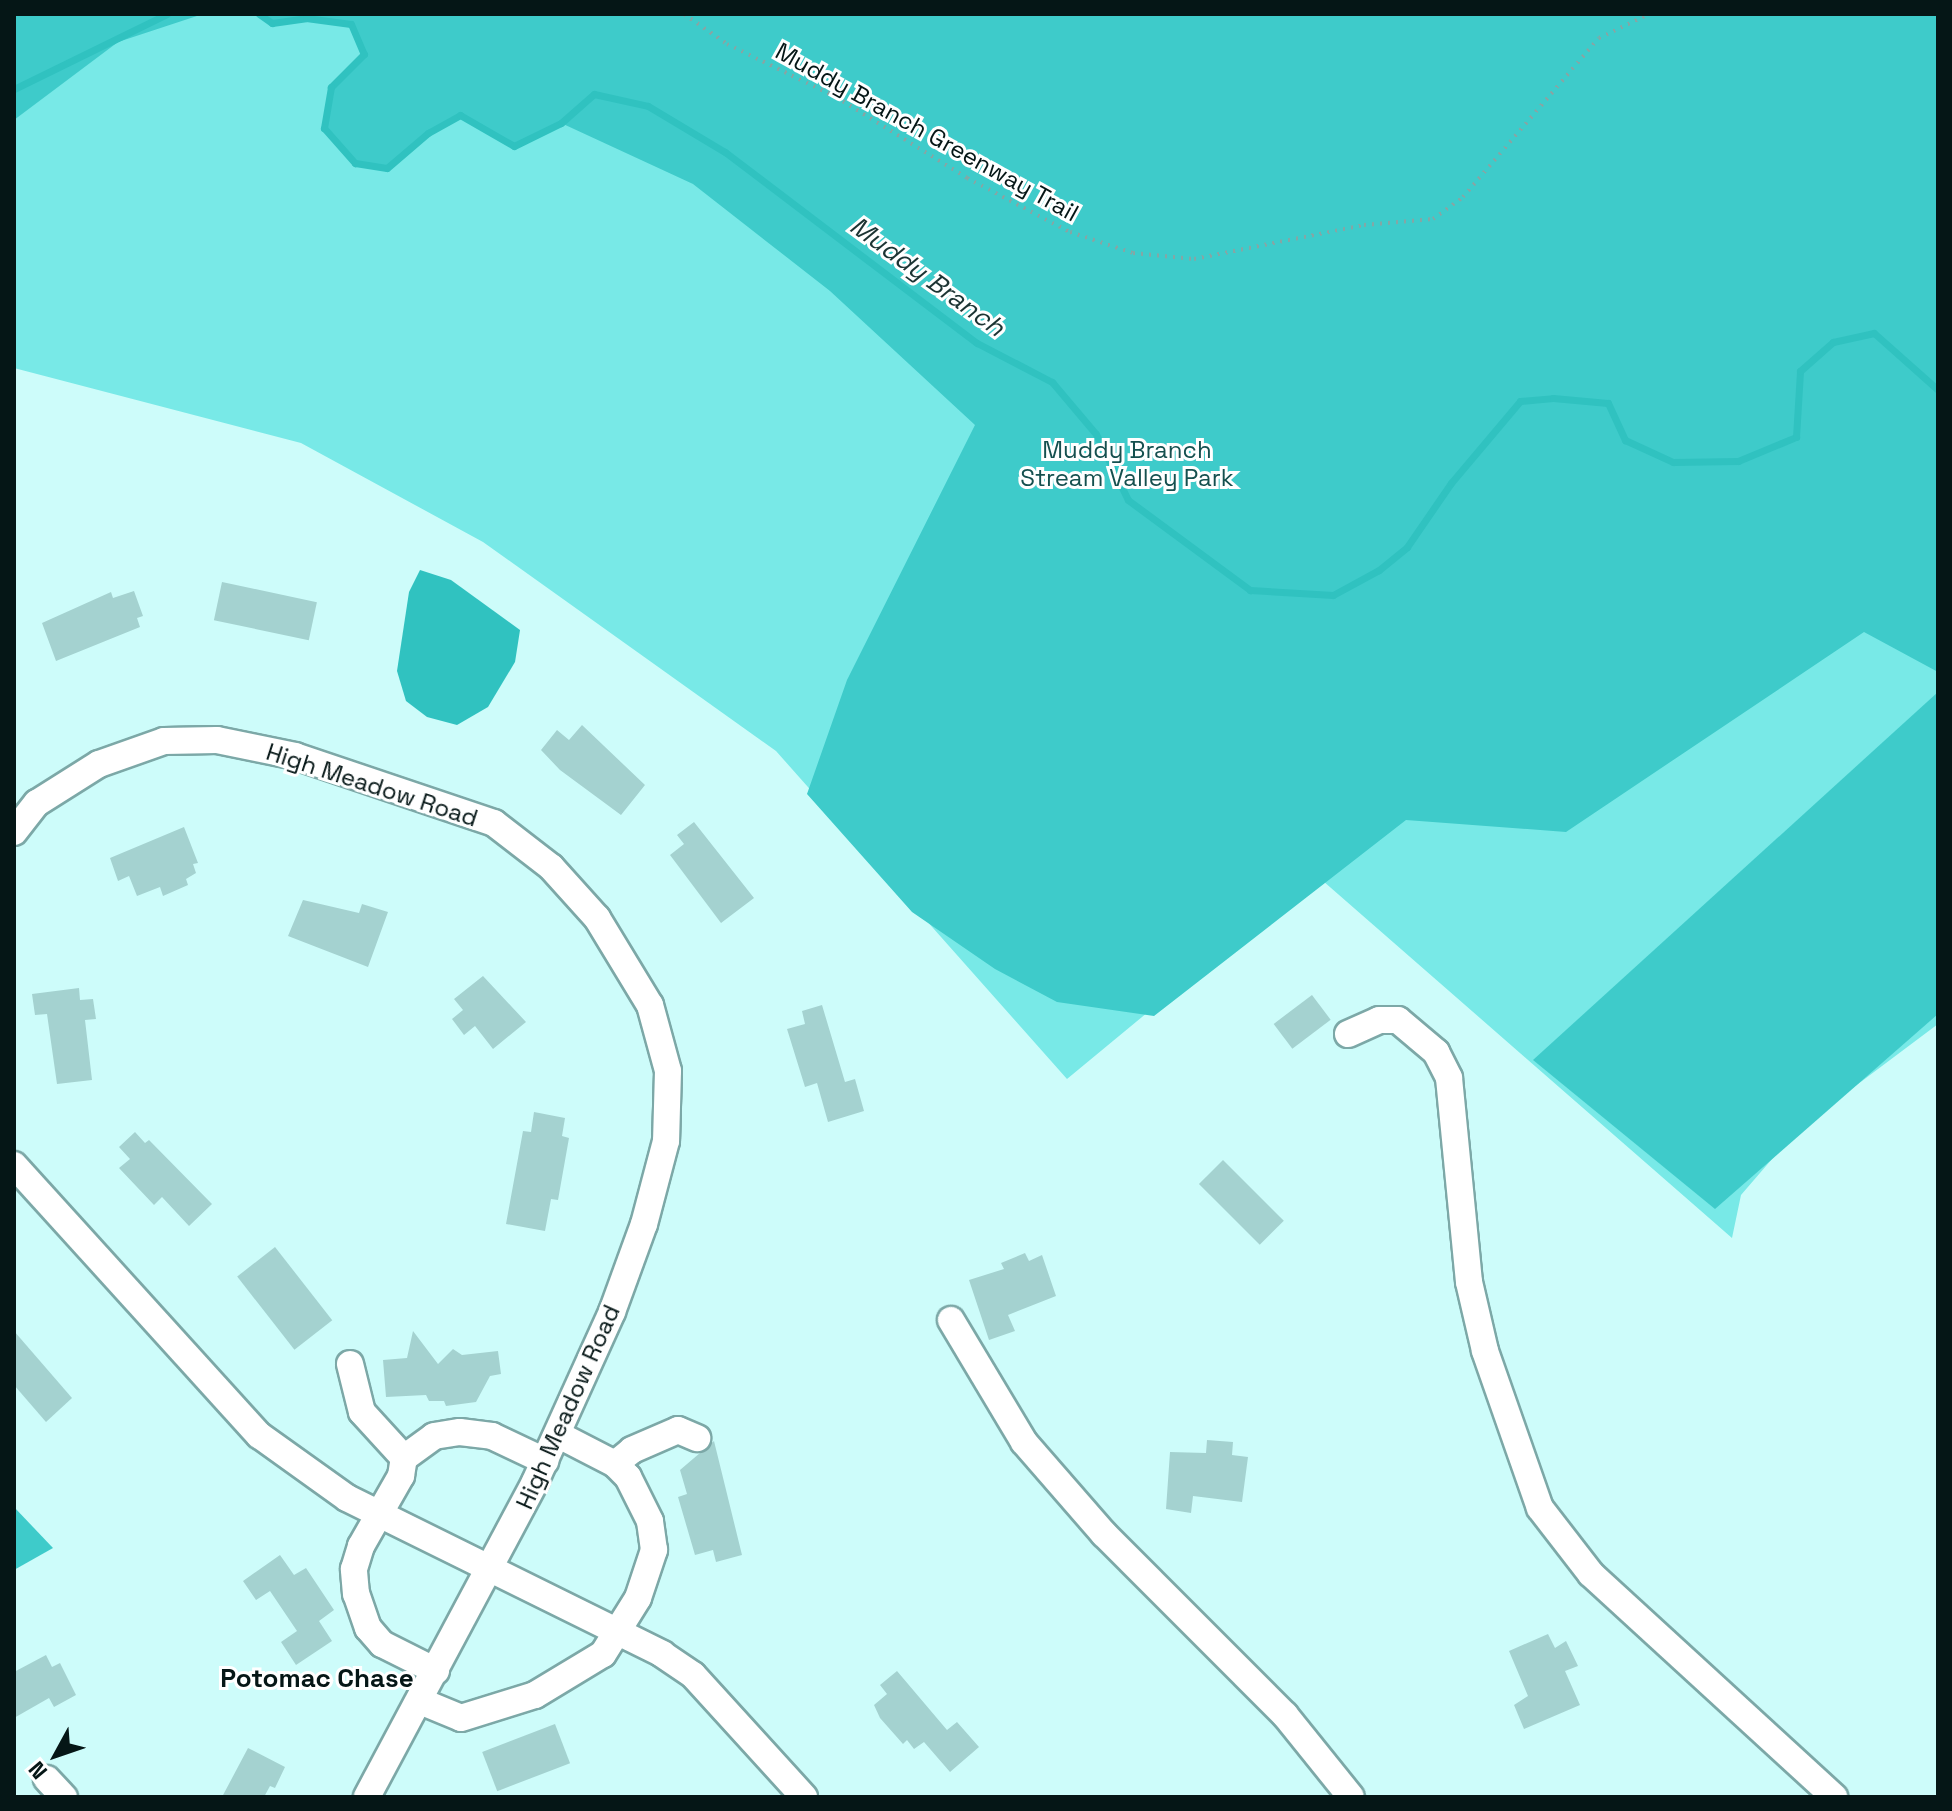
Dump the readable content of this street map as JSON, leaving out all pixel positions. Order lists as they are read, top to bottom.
{
  "streets": {
    "street": ["High Meadow Road"],
    "path": ["Muddy Branch Greenway Trail"]
  },
  "districts": ["Potomac Chase"],
  "water": ["Muddy Branch"],
  "parks": ["Muddy Branch Stream Valley Park"],
  "north": "bottom left"
}
